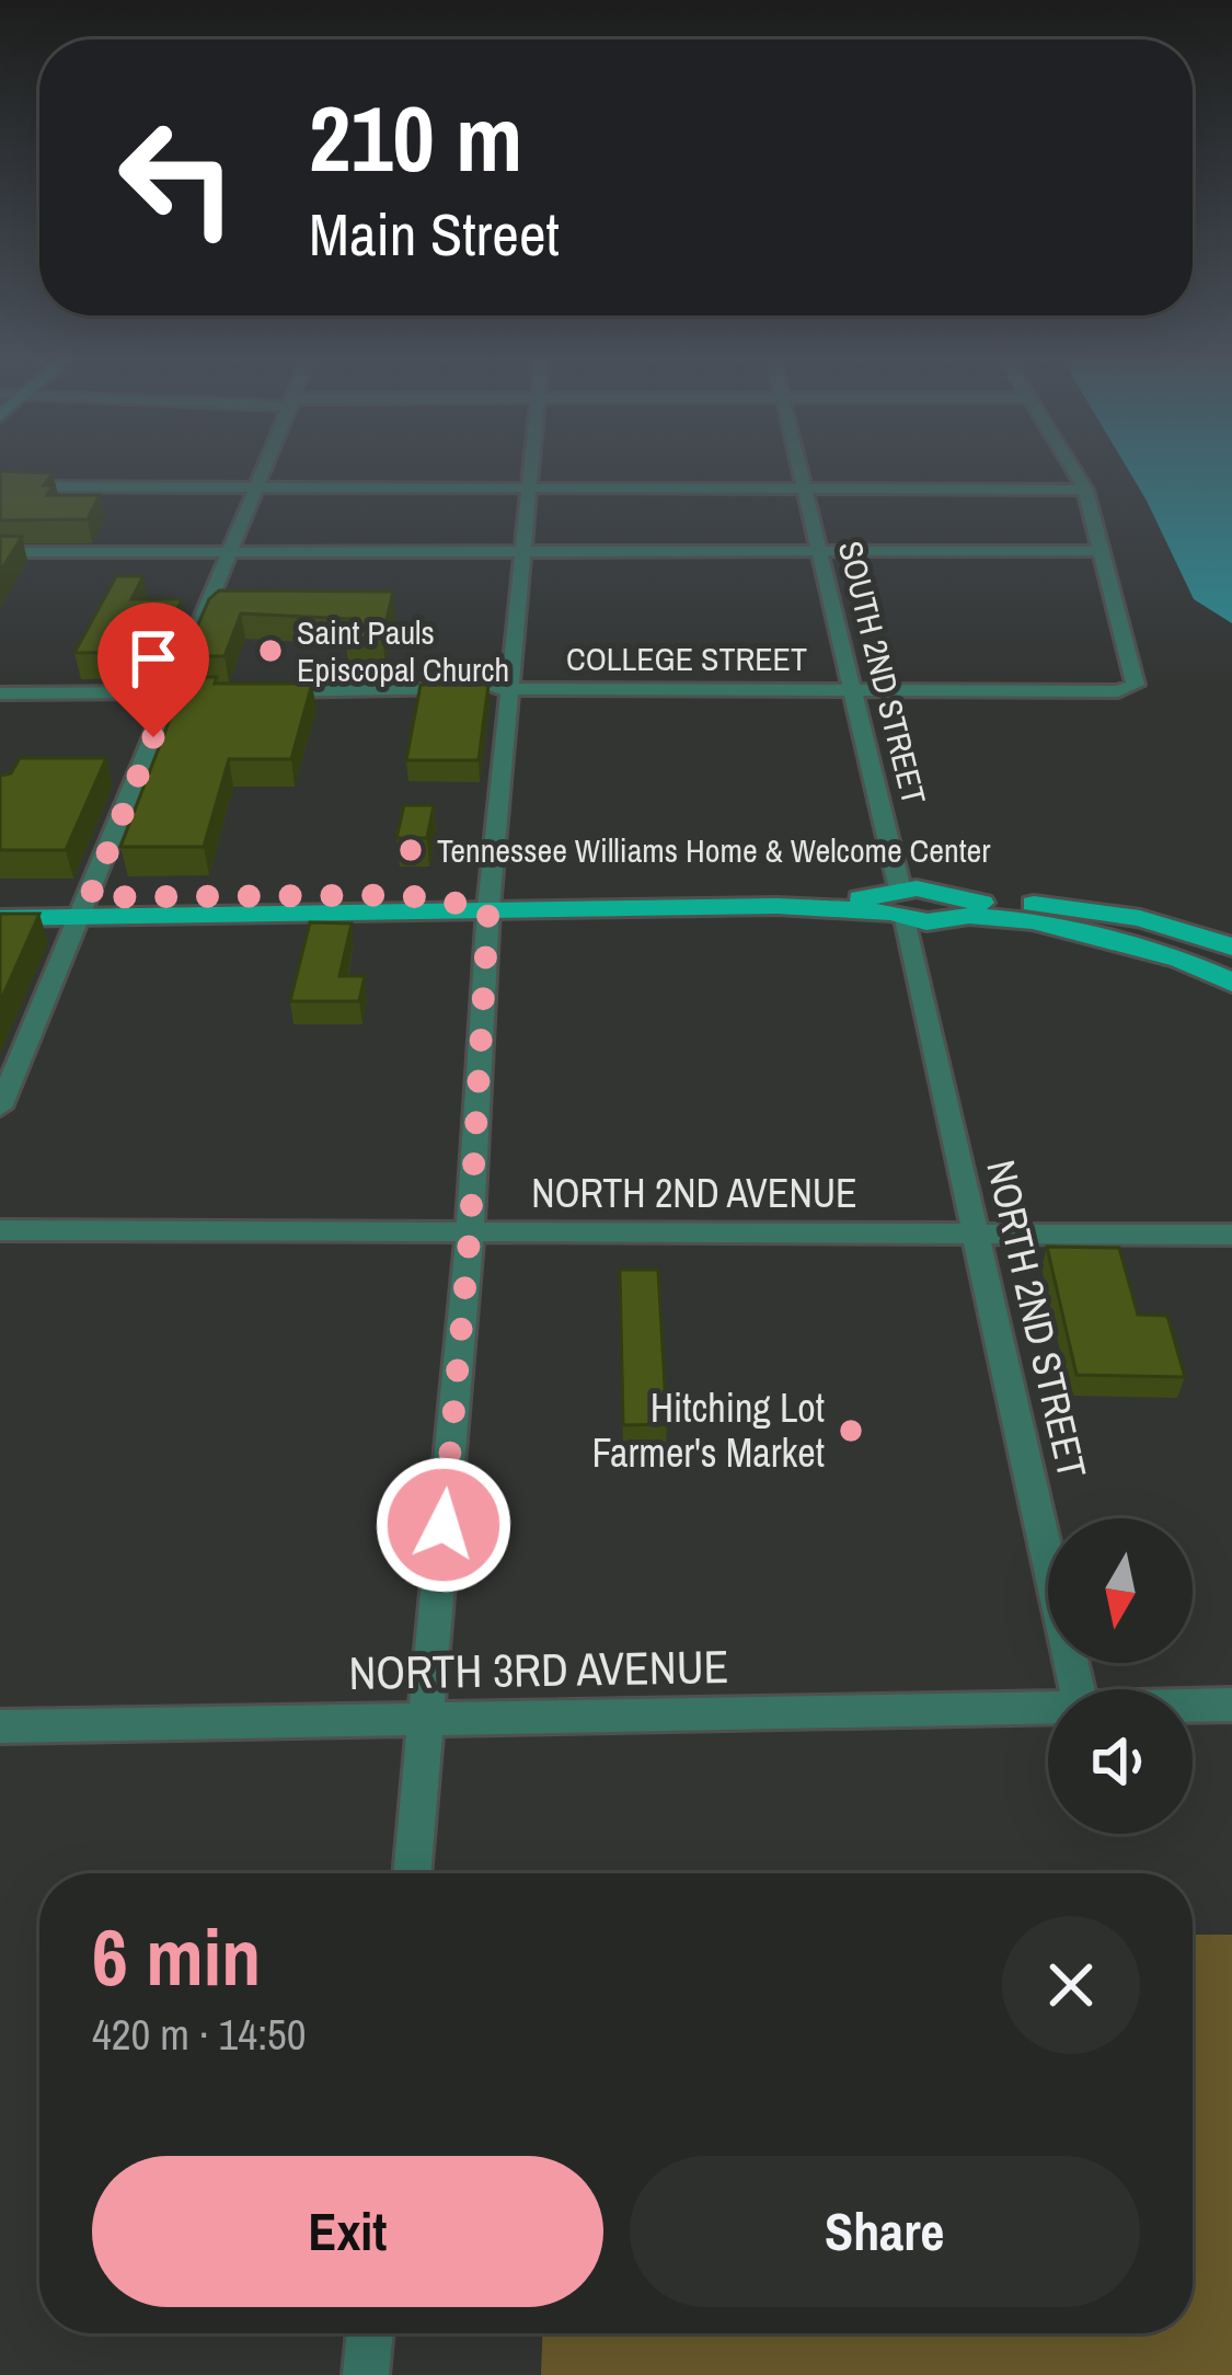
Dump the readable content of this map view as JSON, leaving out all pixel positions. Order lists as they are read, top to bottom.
{
  "streets": {
    "street": [
      "COLLEGE STREET",
      "SOUTH 2ND STREET",
      "NORTH 2ND AVENUE",
      "NORTH 2ND STREET",
      "NORTH 3RD AVENUE"
    ]
  },
  "crossings": [
    ["COLLEGE STREET", "SOUTH 2ND STREET"],
    ["SOUTH 2ND STREET", "NORTH 2ND STREET"],
    ["NORTH 2ND AVENUE", "NORTH 2ND STREET"]
  ],
  "places": ["Saint Pauls Episcopal Church", "Tennessee Williams Home & Welcome Center", "Hitching Lot Farmer's Market"],
  "north": "bottom",
  "page": {
    "turn": ["210 m", "Main Street"],
    "heading": ["6 min", "420 m · 14:50"],
    "buttons": ["Exit", "Share"]
  }
}
